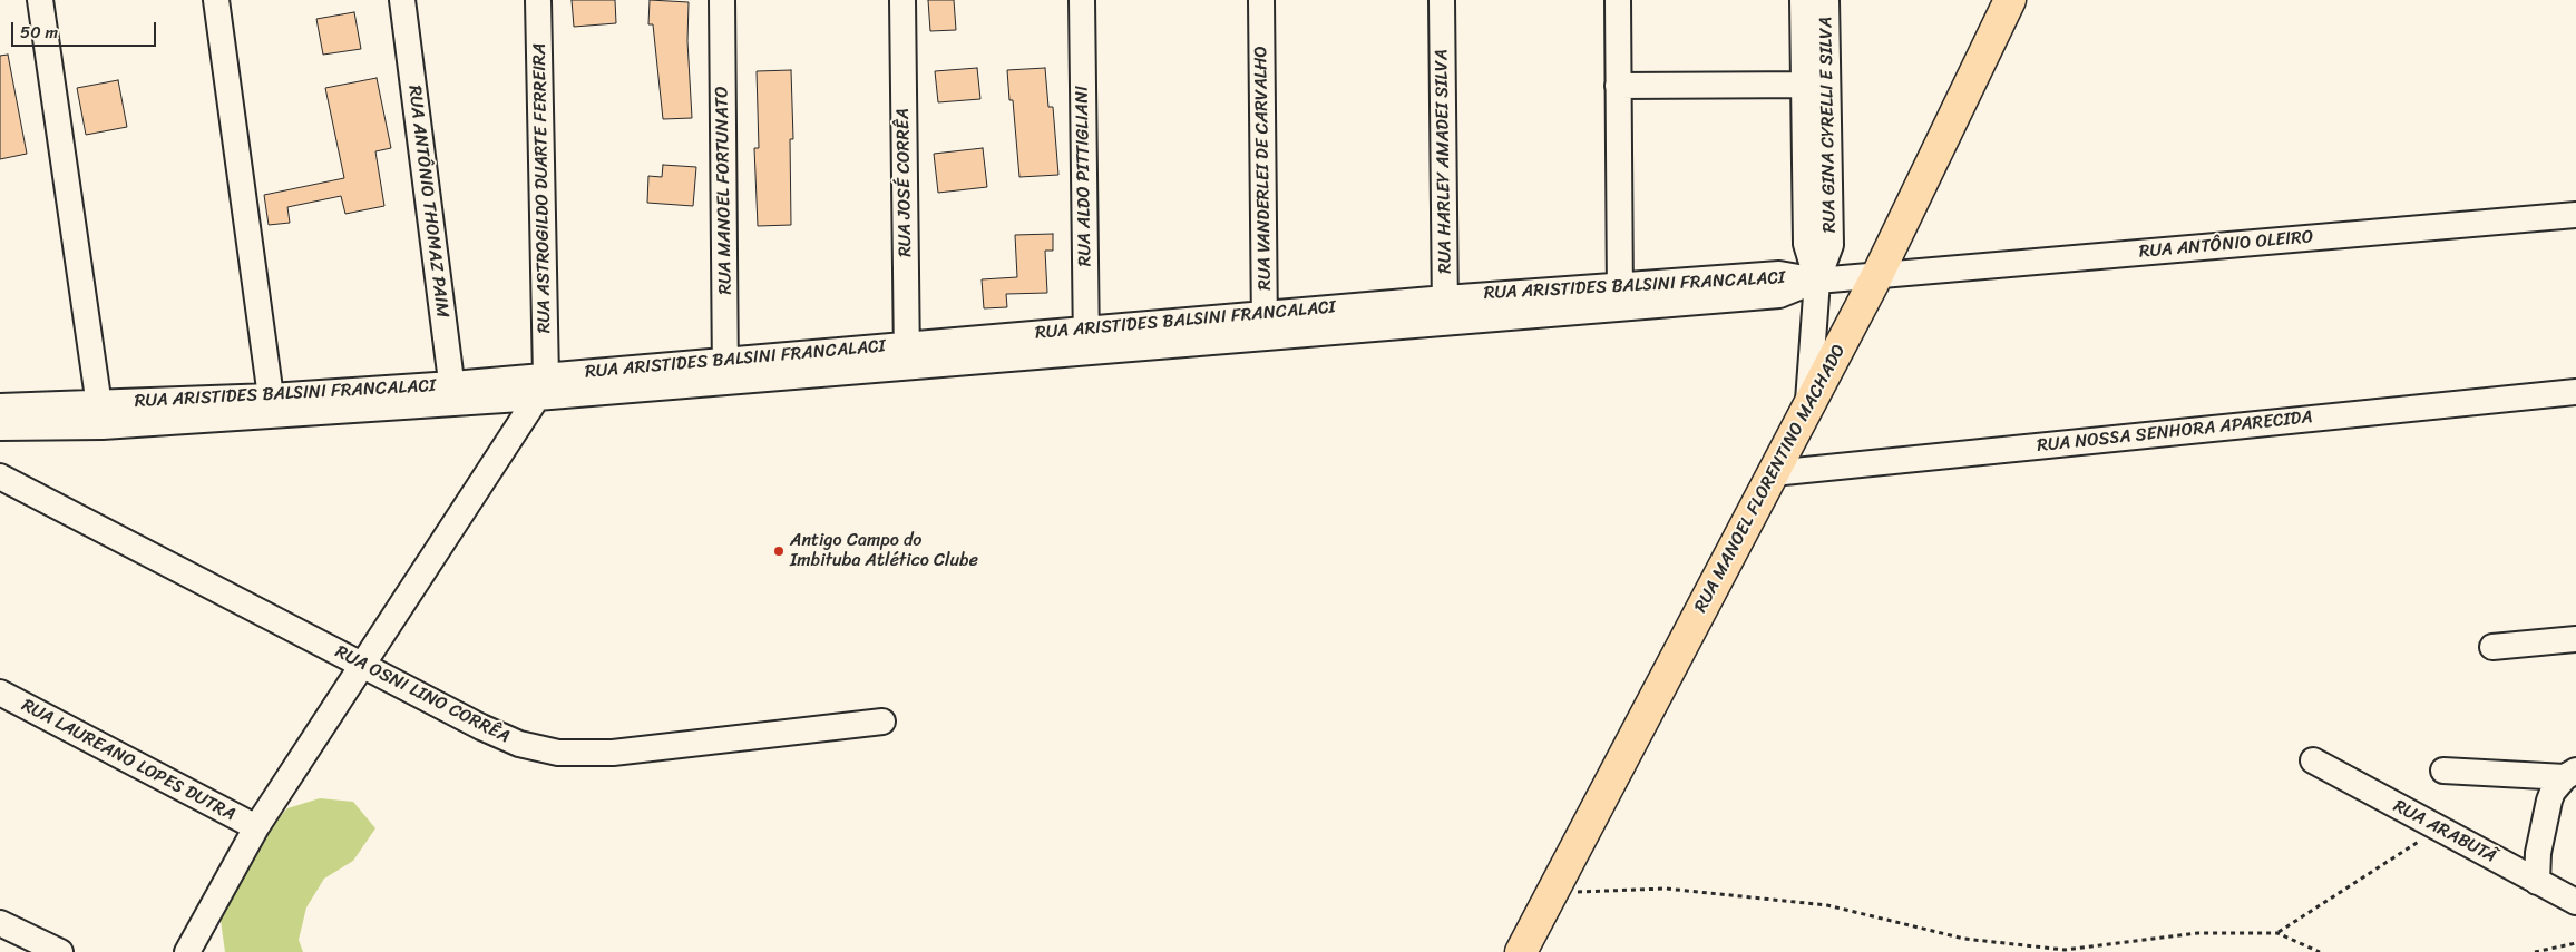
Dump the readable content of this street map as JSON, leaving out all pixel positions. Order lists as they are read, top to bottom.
{
  "streets": {
    "main road": ["RUA MANOEL FLORENTINO MACHADO"],
    "street": [
      "RUA GINA CYRELLI E SILVA",
      "RUA HARLEY AMADEI SILVA",
      "RUA VANDERLEI DE CARVALHO",
      "RUA ALDO PITTIGLIANI",
      "RUA JOSÉ CORRÊA",
      "RUA ASTROGILDO DUARTE FERREIRA",
      "RUA MANOEL FORTUNATO",
      "RUA ANTÔNIO THOMAZ PAIM",
      "RUA ANTÔNIO OLEIRO",
      "RUA ARISTIDES BALSINI FRANCALACI",
      "RUA NOSSA SENHORA APARECIDA",
      "RUA OSNI LINO CORRÊA",
      "RUA LAUREANO LOPES DUTRA",
      "RUA ARABUTÃ"
    ]
  },
  "crossings": [
    ["RUA GINA CYRELLI E SILVA", "RUA ANTÔNIO OLEIRO"],
    ["RUA GINA CYRELLI E SILVA", "RUA ARISTIDES BALSINI FRANCALACI"],
    ["RUA GINA CYRELLI E SILVA", "RUA MANOEL FLORENTINO MACHADO"],
    ["RUA HARLEY AMADEI SILVA", "RUA ARISTIDES BALSINI FRANCALACI"],
    ["RUA VANDERLEI DE CARVALHO", "RUA ARISTIDES BALSINI FRANCALACI"],
    ["RUA ALDO PITTIGLIANI", "RUA ARISTIDES BALSINI FRANCALACI"],
    ["RUA JOSÉ CORRÊA", "RUA ARISTIDES BALSINI FRANCALACI"],
    ["RUA ASTROGILDO DUARTE FERREIRA", "RUA ARISTIDES BALSINI FRANCALACI"],
    ["RUA MANOEL FORTUNATO", "RUA ARISTIDES BALSINI FRANCALACI"],
    ["RUA ANTÔNIO THOMAZ PAIM", "RUA ARISTIDES BALSINI FRANCALACI"],
    ["RUA ANTÔNIO OLEIRO", "RUA ARISTIDES BALSINI FRANCALACI"],
    ["RUA ANTÔNIO OLEIRO", "RUA MANOEL FLORENTINO MACHADO"],
    ["RUA NOSSA SENHORA APARECIDA", "RUA MANOEL FLORENTINO MACHADO"]
  ],
  "places": ["Antigo Campo do Imbituba Atlético Clube"],
  "scale_bar": "50 m"
}
